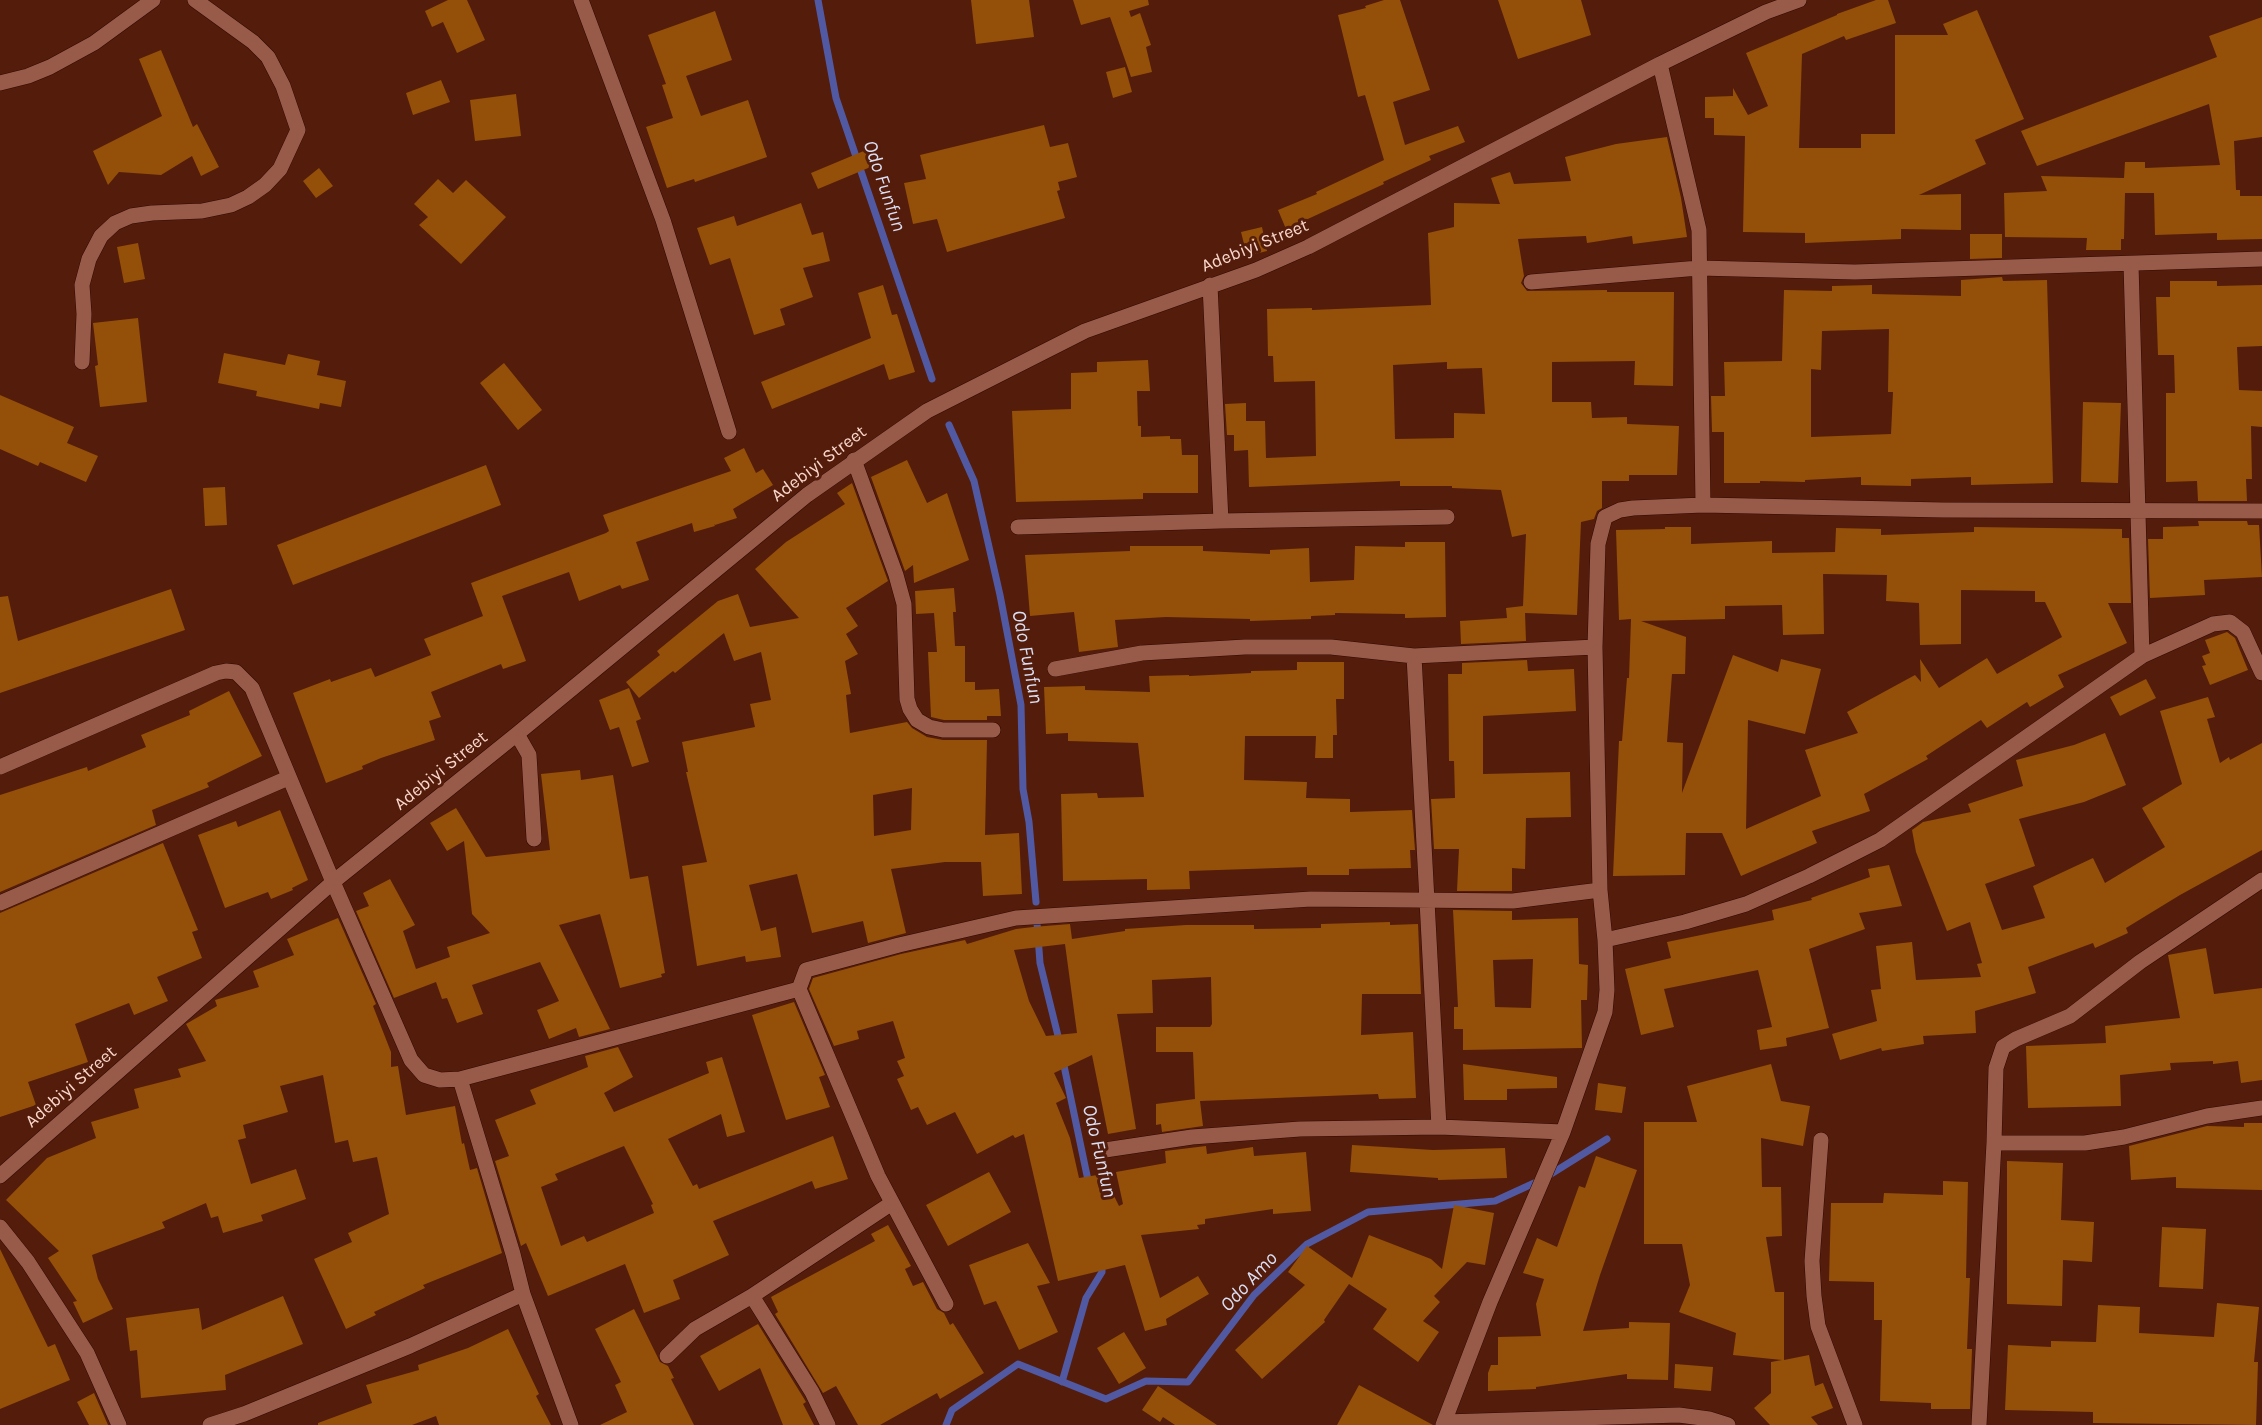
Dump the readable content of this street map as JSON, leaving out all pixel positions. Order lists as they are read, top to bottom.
{
  "streets": {
    "street": ["Adebiyi Street"]
  },
  "water": ["Odo Funfun", "Odo Amo"]
}
